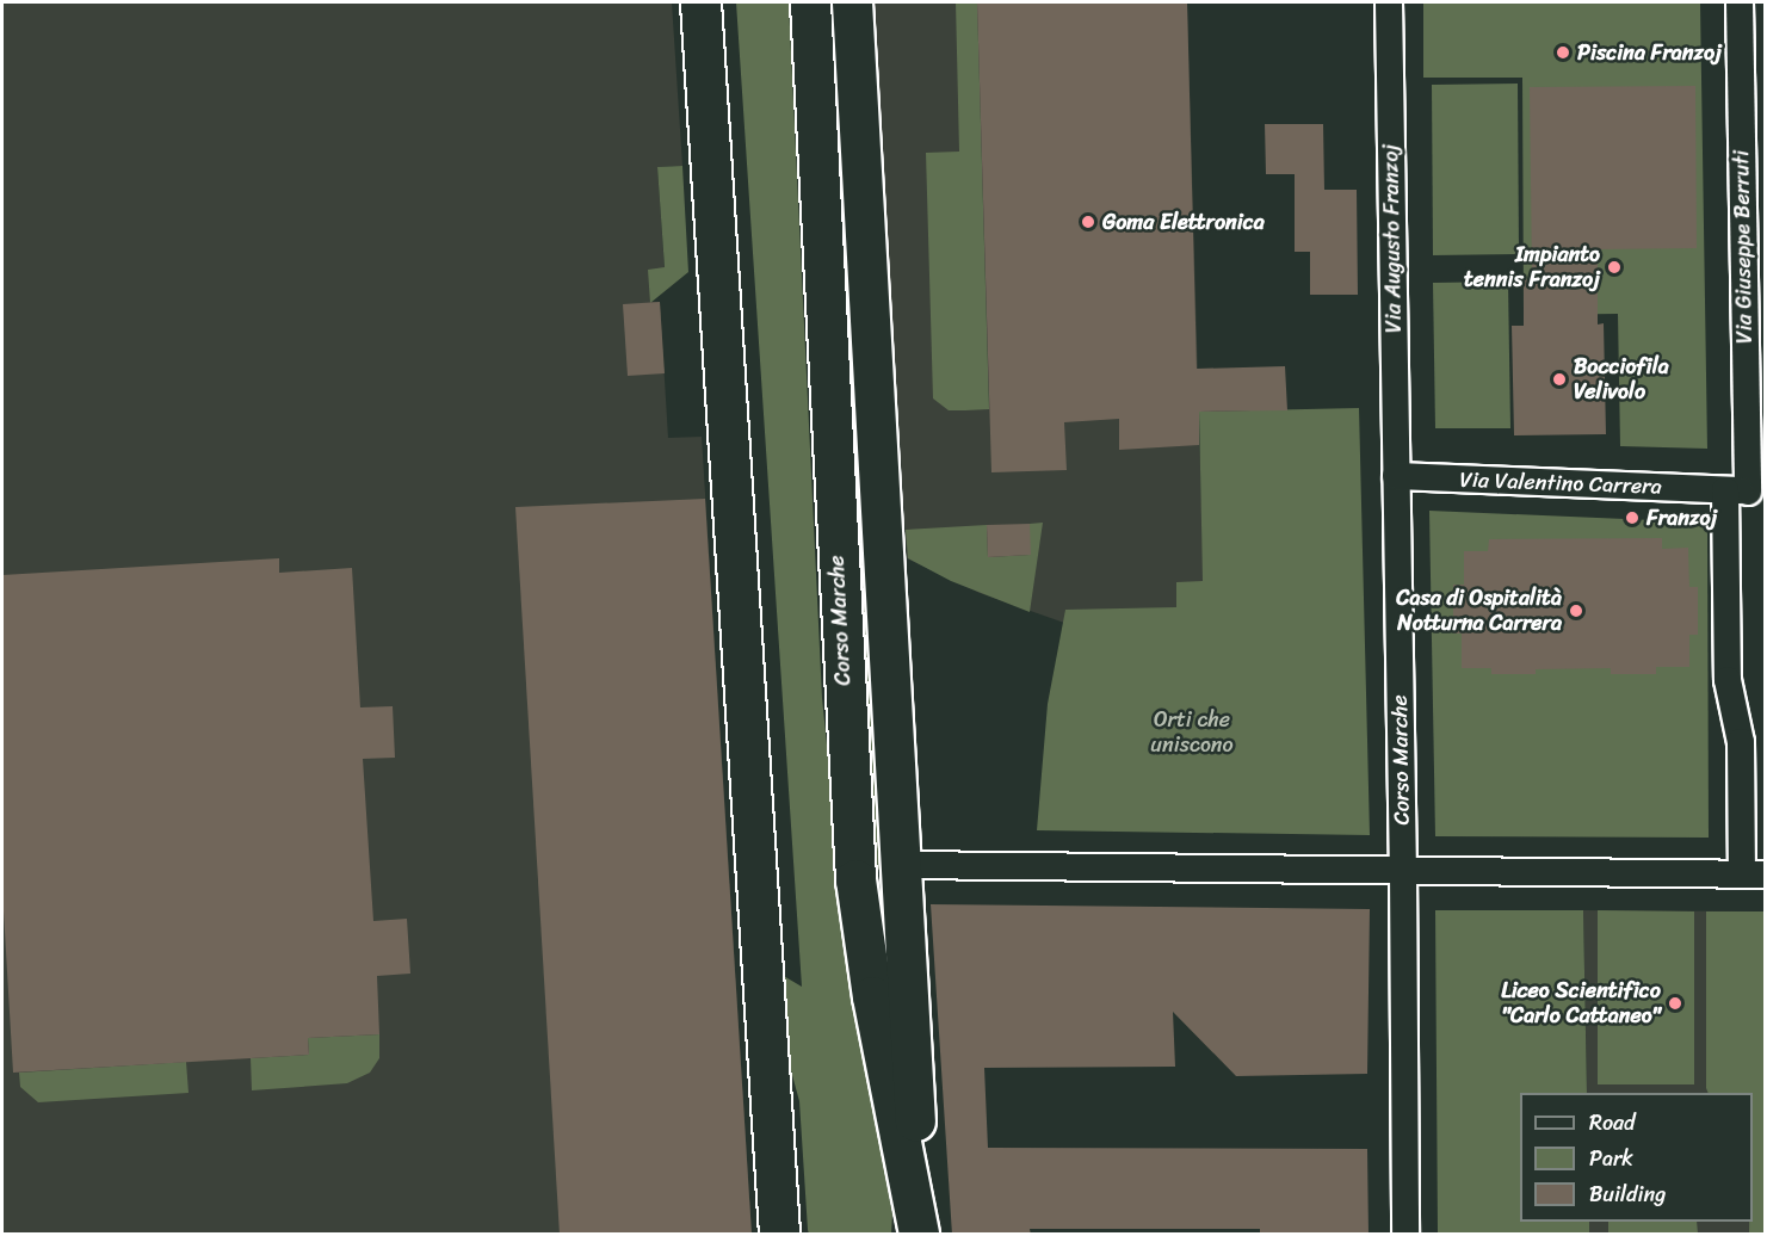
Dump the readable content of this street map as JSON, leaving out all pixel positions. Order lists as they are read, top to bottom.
{
  "streets": {
    "main road": ["Corso Marche"],
    "street": ["Via Augusto Franzoj", "Via Giuseppe Berruti", "Via Valentino Carrera"]
  },
  "crossings": [
    ["Via Augusto Franzoj", "Via Valentino Carrera"],
    ["Via Augusto Franzoj", "Corso Marche"],
    ["Via Giuseppe Berruti", "Via Valentino Carrera"],
    ["Via Valentino Carrera", "Corso Marche"]
  ],
  "parks": ["Orti che uniscono"],
  "places": [
    "Piscina Franzoj",
    "Goma Elettronica",
    "Impianto tennis Franzoj",
    "Bocciofila Velivolo",
    "Franzoj",
    "Casa di Ospitalità Notturna Carrera",
    "Liceo Scientifico \"Carlo Cattaneo\""
  ],
  "legend": ["Road", "Park", "Building"]
}
